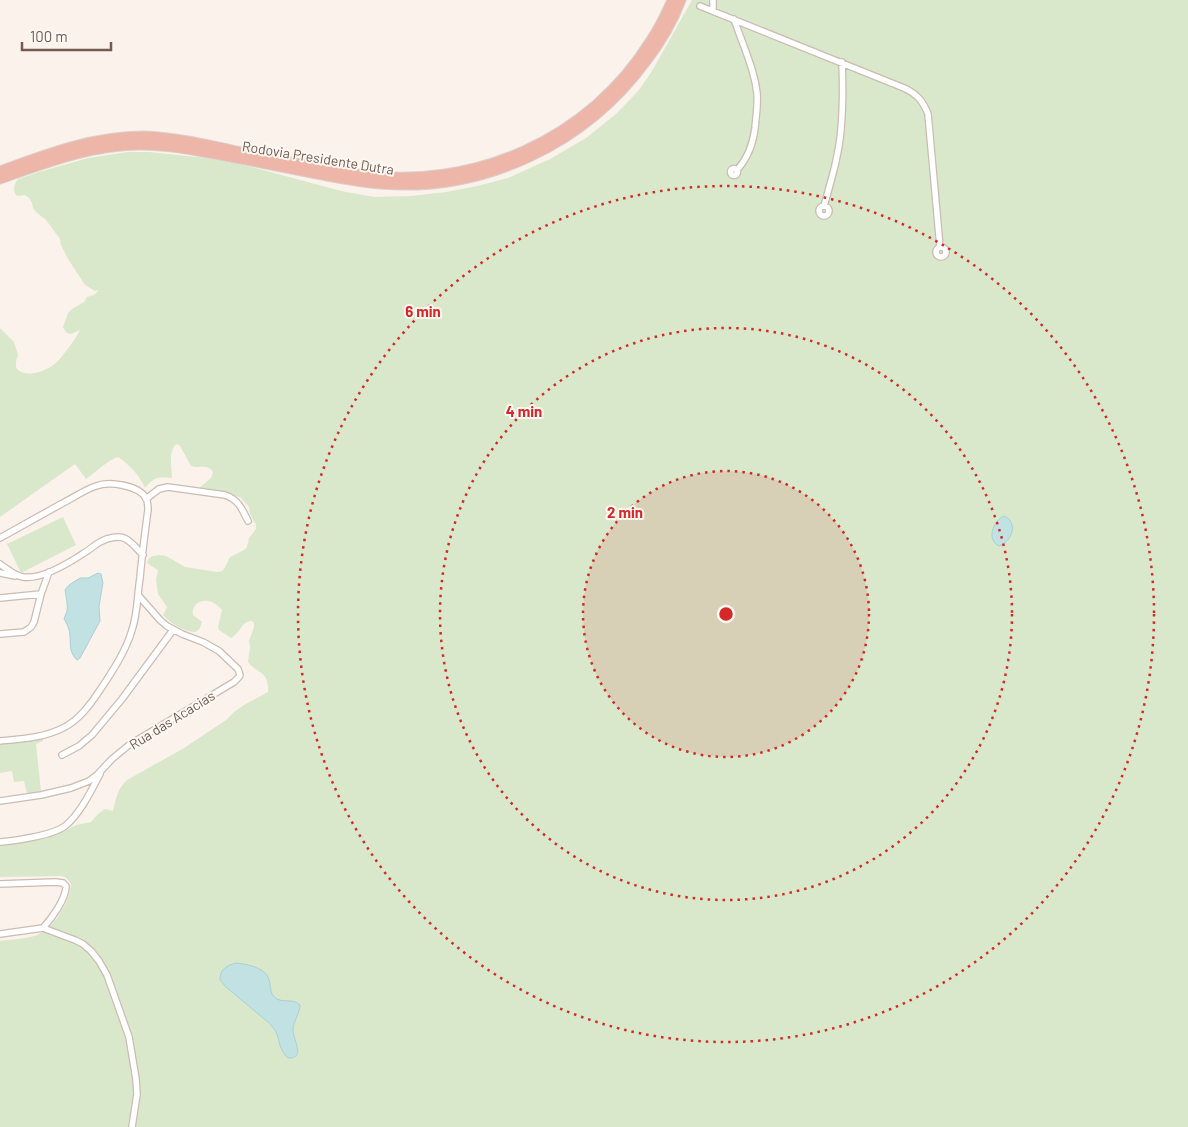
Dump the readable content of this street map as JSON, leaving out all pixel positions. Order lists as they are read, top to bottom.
{
  "streets": {
    "highway": ["Rodovia Presidente Dutra"],
    "street": ["Rua das Acacias"]
  },
  "scale_bar": "100 m",
  "rings": ["6 min", "4 min", "2 min"]
}
